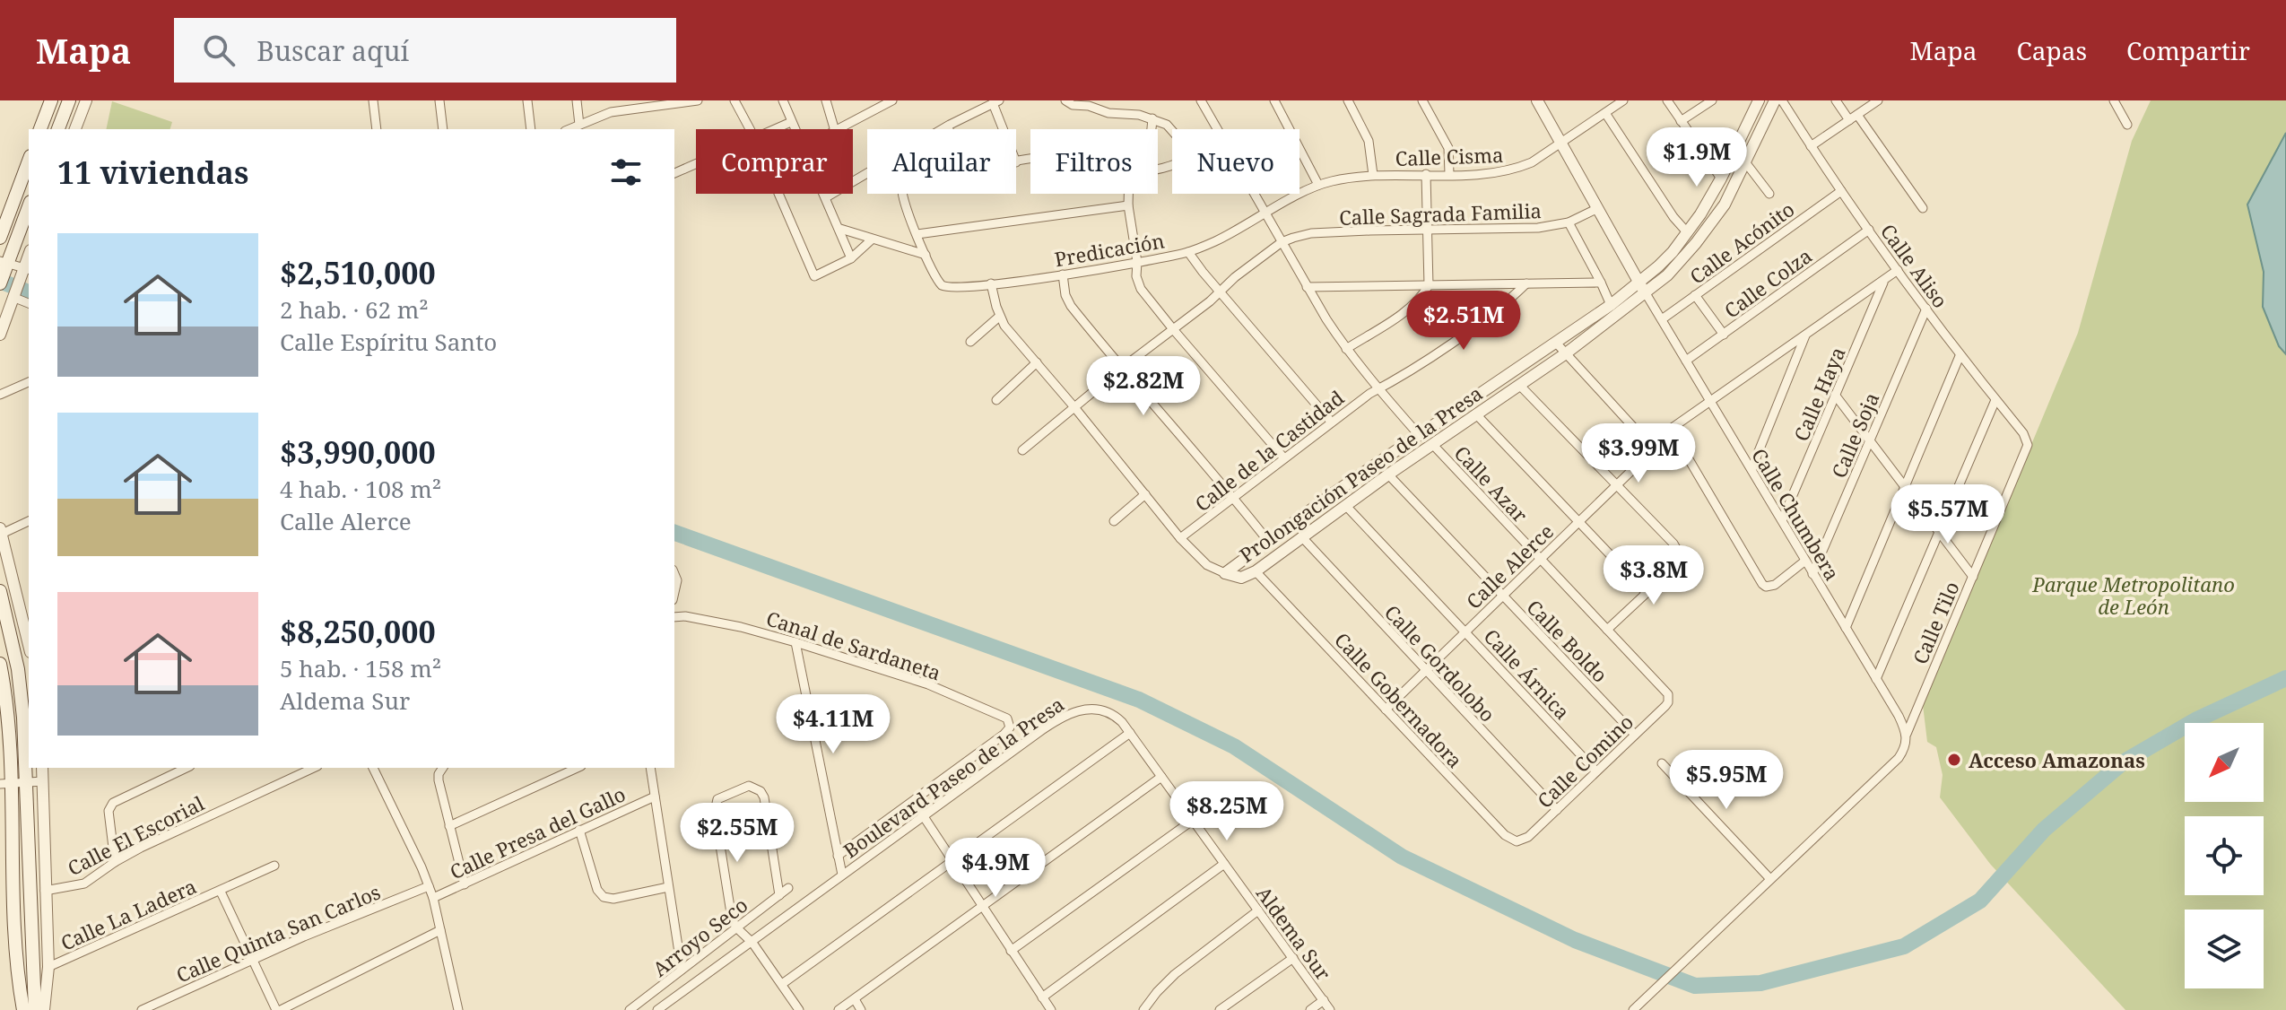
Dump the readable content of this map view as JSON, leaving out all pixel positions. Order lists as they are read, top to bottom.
{
  "streets": {
    "street": [
      "Calle Cisma",
      "Calle Sagrada Familia",
      "Calle Acónito",
      "Predicación",
      "Calle Aliso",
      "Calle Colza",
      "Calle Haya",
      "Calle Soja",
      "Calle de la Castidad",
      "Prolongación Paseo de la Presa",
      "Calle Azar",
      "Calle Chumbera",
      "Calle Alerce",
      "Calle Tilo",
      "Calle Boldo",
      "Canal de Sardaneta",
      "Calle Gordolobo",
      "Calle Árnica",
      "Calle Gobernadora",
      "Calle Comino",
      "Boulevard Paseo de la Presa",
      "Calle Presa del Gallo",
      "Calle El Escorial",
      "Calle La Ladera",
      "Calle Quinta San Carlos",
      "Aldema Sur",
      "Arroyo Seco"
    ]
  },
  "crossings": [
    ["Calle Cisma", "Predicación"],
    ["Calle Acónito", "Calle Aliso"],
    ["Calle Acónito", "Calle Chumbera"],
    ["Calle Aliso", "Calle Colza"],
    ["Calle Aliso", "Calle Soja"],
    ["Calle Aliso", "Calle Alerce"],
    ["Calle Aliso", "Calle Tilo"],
    ["Calle Colza", "Calle Chumbera"],
    ["Calle Haya", "Calle Chumbera"],
    ["Calle Haya", "Calle Alerce"],
    ["Calle Soja", "Calle Chumbera"],
    ["Prolongación Paseo de la Presa", "Calle Azar"],
    ["Prolongación Paseo de la Presa", "Calle Chumbera"],
    ["Prolongación Paseo de la Presa", "Calle Boldo"],
    ["Prolongación Paseo de la Presa", "Calle Gordolobo"],
    ["Prolongación Paseo de la Presa", "Calle Árnica"],
    ["Prolongación Paseo de la Presa", "Calle Gobernadora"],
    ["Calle Azar", "Calle Alerce"],
    ["Calle Azar", "Calle Comino"],
    ["Calle Chumbera", "Calle Alerce"],
    ["Calle Chumbera", "Calle Tilo"],
    ["Calle Alerce", "Calle Boldo"],
    ["Calle Alerce", "Calle Gordolobo"],
    ["Calle Alerce", "Calle Árnica"],
    ["Calle Alerce", "Calle Gobernadora"],
    ["Calle Boldo", "Calle Comino"],
    ["Calle Gordolobo", "Calle Comino"],
    ["Calle Árnica", "Calle Comino"],
    ["Calle Gobernadora", "Calle Comino"],
    ["Boulevard Paseo de la Presa", "Aldema Sur"]
  ],
  "parks": ["Parque Metropolitano de León"],
  "places": ["Acceso Amazonas"],
  "north": "bottom left",
  "page": {
    "header": "Mapa",
    "search": "Buscar aquí",
    "nav": ["Mapa", "Capas", "Compartir"],
    "price": [
      "$1.9M",
      "$2.51M",
      "$2.82M",
      "$3.99M",
      "$5.57M",
      "$3.8M",
      "$4.11M",
      "$5.95M",
      "$8.25M",
      "$2.55M",
      "$4.9M"
    ],
    "chip": [
      "Comprar",
      "Alquilar",
      "Filtros",
      "Nuevo"
    ],
    "heading": "11 viviendas",
    "list": [
      {
        "name": "$2,510,000",
        "note": "2 hab. · 62 m² · Calle Espíritu Santo"
      },
      {
        "name": "$3,990,000",
        "note": "4 hab. · 108 m² · Calle Alerce"
      },
      {
        "name": "$8,250,000",
        "note": "5 hab. · 158 m² · Aldema Sur"
      }
    ]
  }
}
